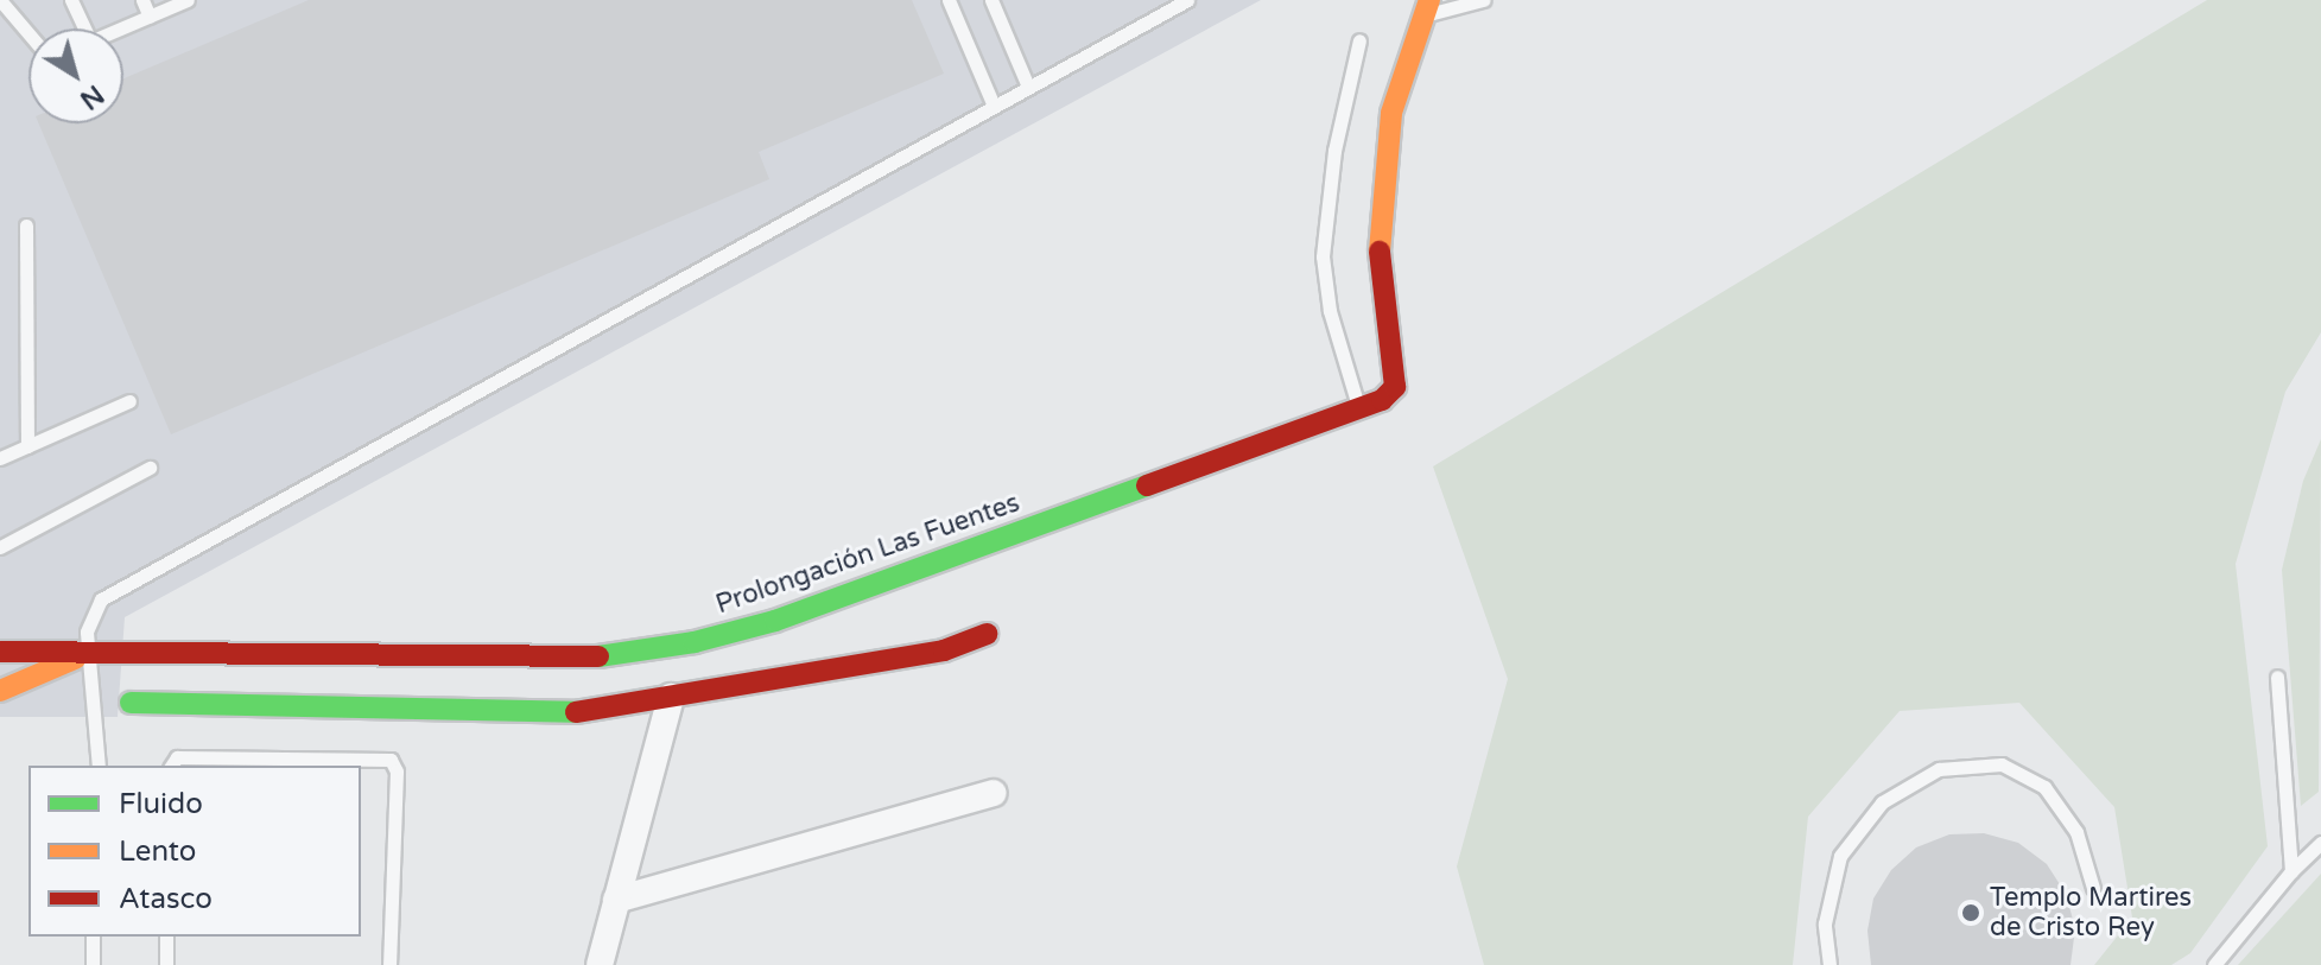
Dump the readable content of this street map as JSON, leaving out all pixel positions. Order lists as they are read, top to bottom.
{
  "streets": {
    "street": ["Prolongación Las Fuentes"]
  },
  "places": ["Templo Martires de Cristo Rey"],
  "legend": ["Fluido", "Lento", "Atasco"],
  "north": "bottom right"
}
